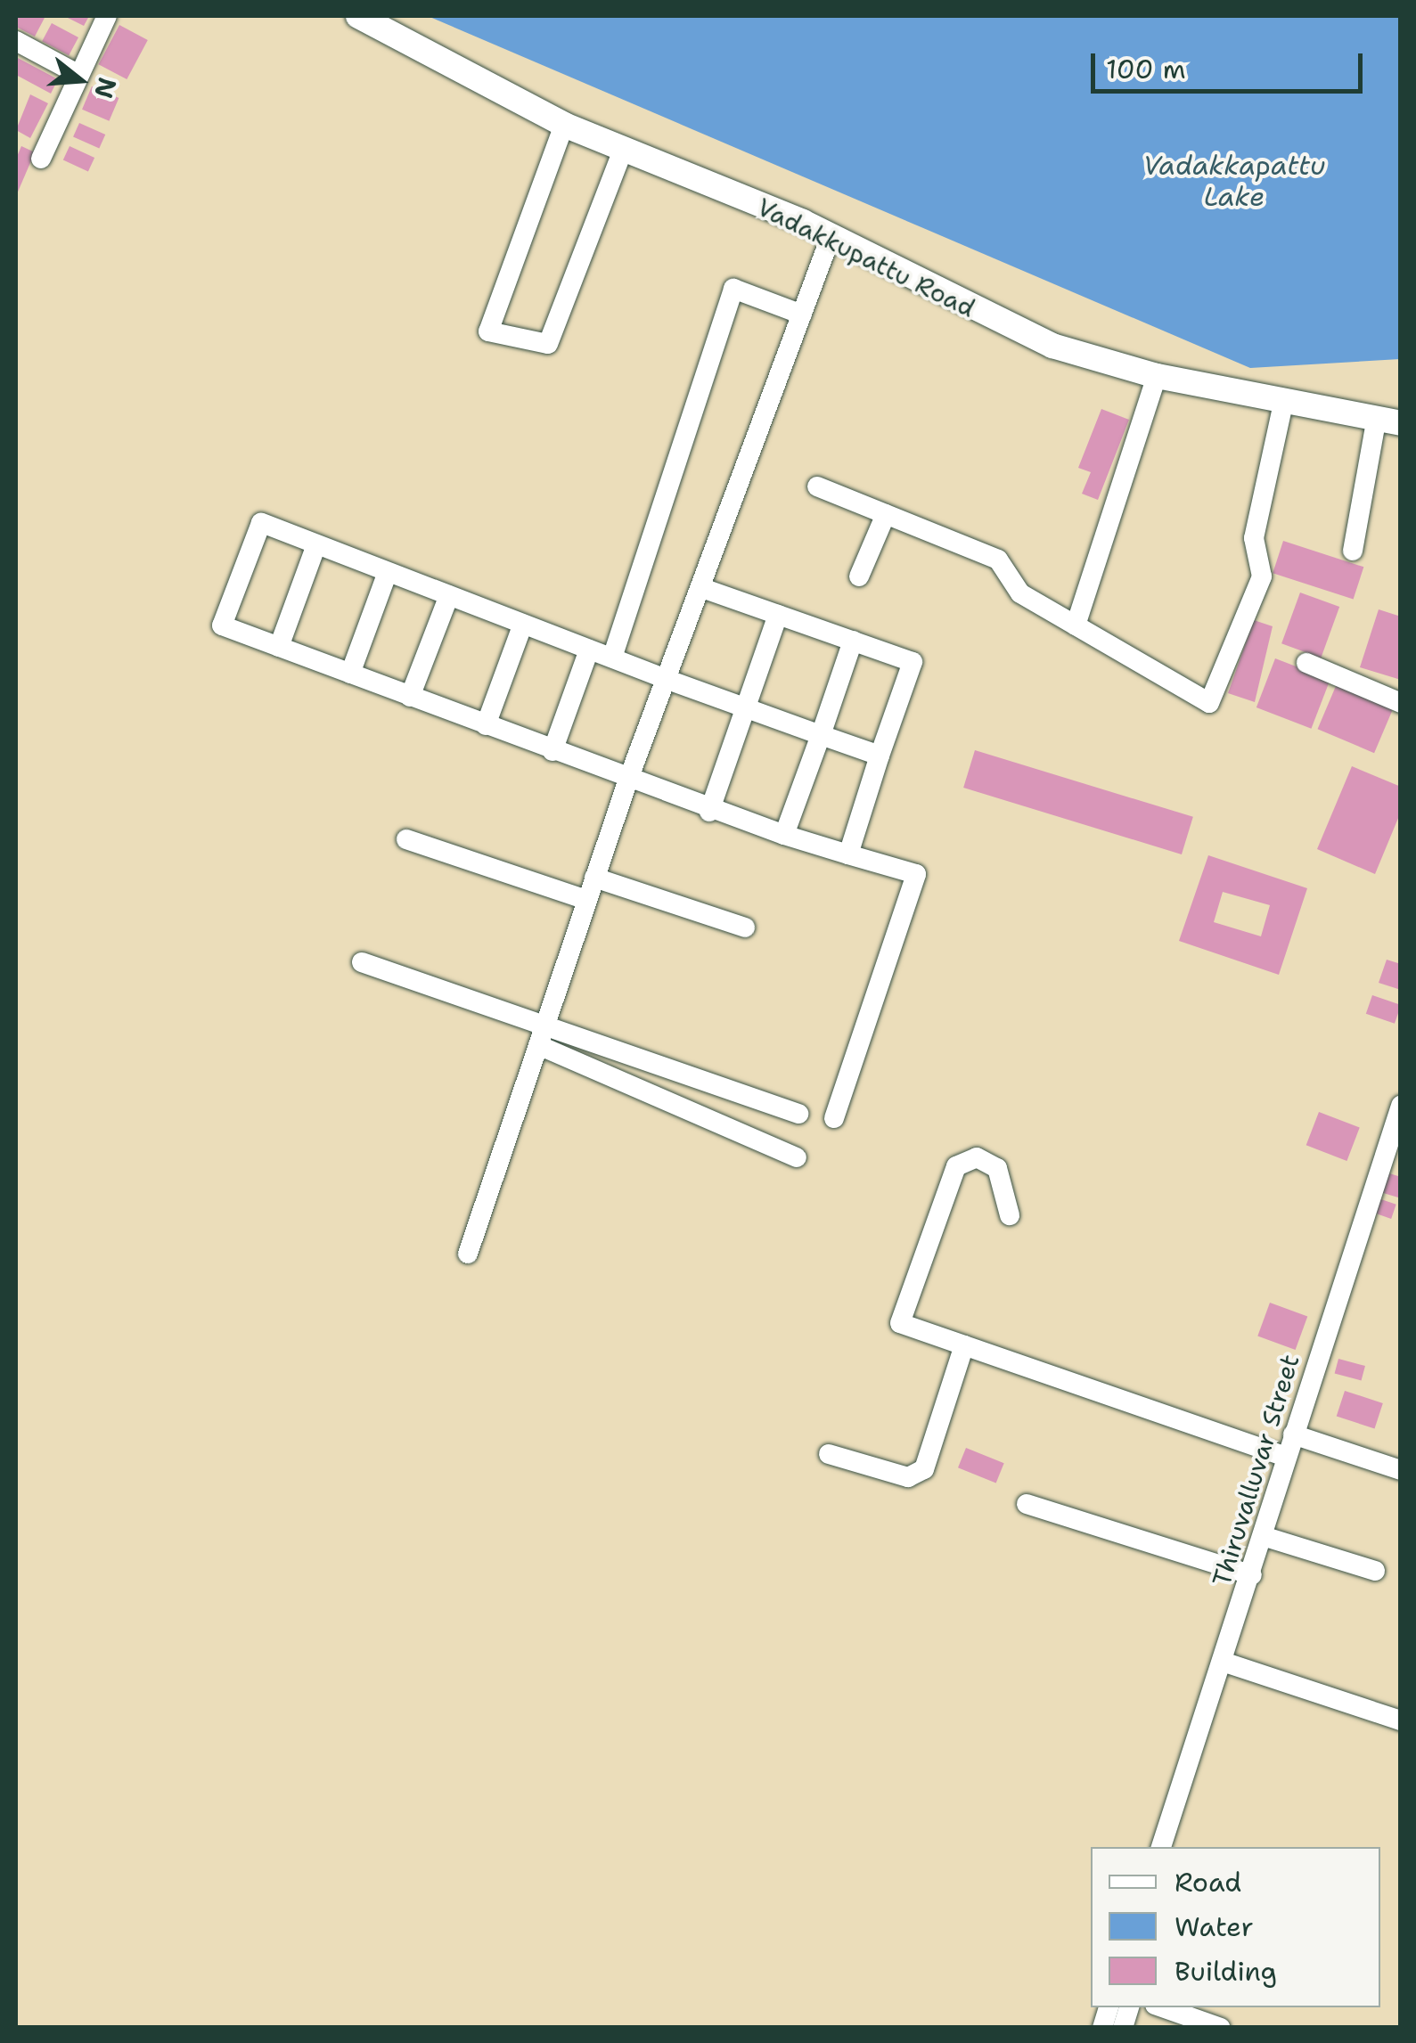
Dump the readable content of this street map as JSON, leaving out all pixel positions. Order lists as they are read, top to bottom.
{
  "streets": {
    "street": ["Vadakkupattu Road", "Thiruvalluvar Street"]
  },
  "water": ["Vadakkapattu Lake"],
  "legend": ["Road", "Water", "Building"],
  "scale_bar": "100 m",
  "north": "right"
}
